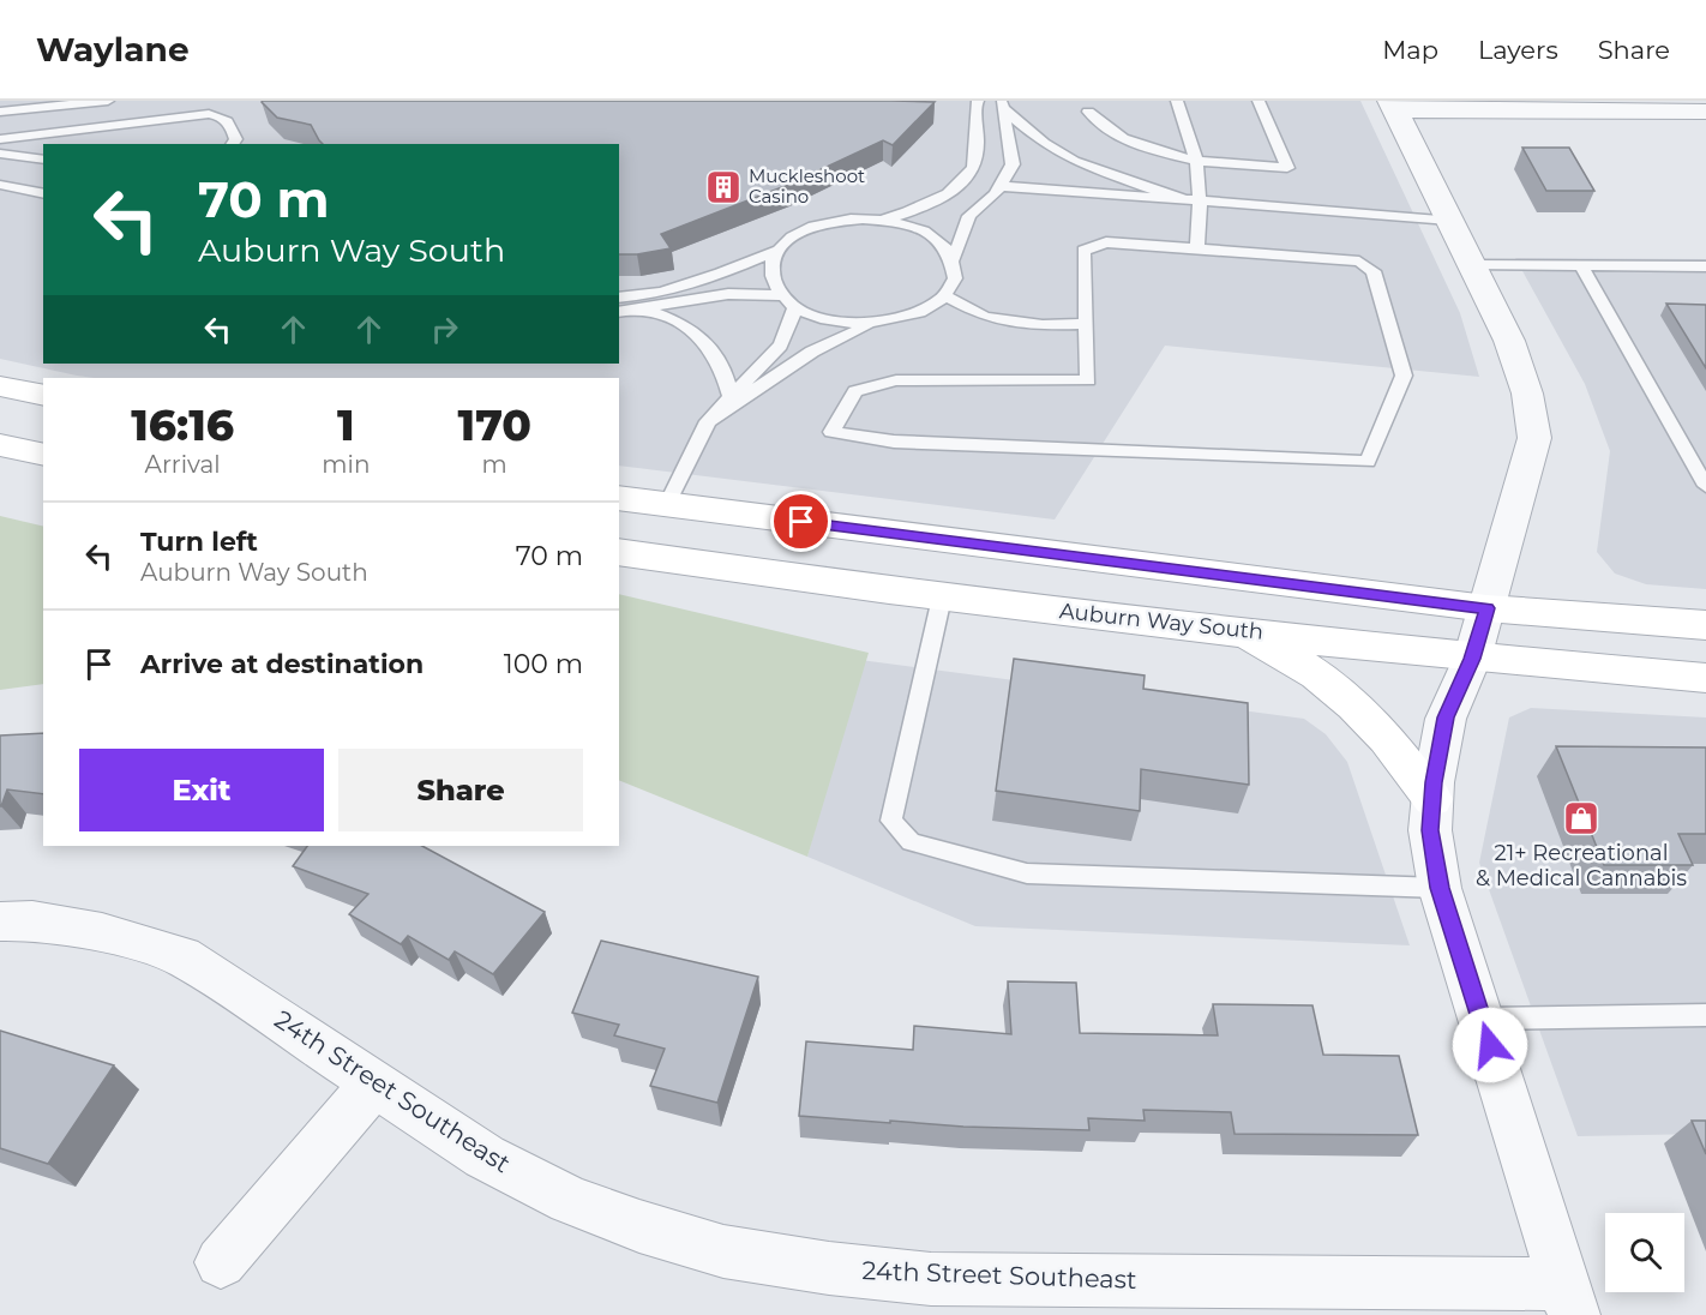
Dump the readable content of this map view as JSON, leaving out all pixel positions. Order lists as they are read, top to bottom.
{
  "streets": {
    "main road": ["Auburn Way South"],
    "street": ["24th Street Southeast"]
  },
  "places": {
    "building": ["Muckleshoot Casino"],
    "shop": ["21+ Recreational & Medical Cannabis"]
  },
  "page": {
    "header": "Waylane",
    "nav": ["Map", "Layers", "Share"],
    "turn": ["70 m", "Auburn Way South"],
    "eta": [
      "16:16",
      "Arrival",
      "1",
      "min",
      "170",
      "m"
    ],
    "list": [
      {
        "name": "Turn left",
        "note": "Auburn Way South",
        "value": "70 m"
      },
      {
        "name": "Arrive at destination",
        "value": "100 m"
      }
    ],
    "buttons": ["Exit", "Share"]
  }
}
